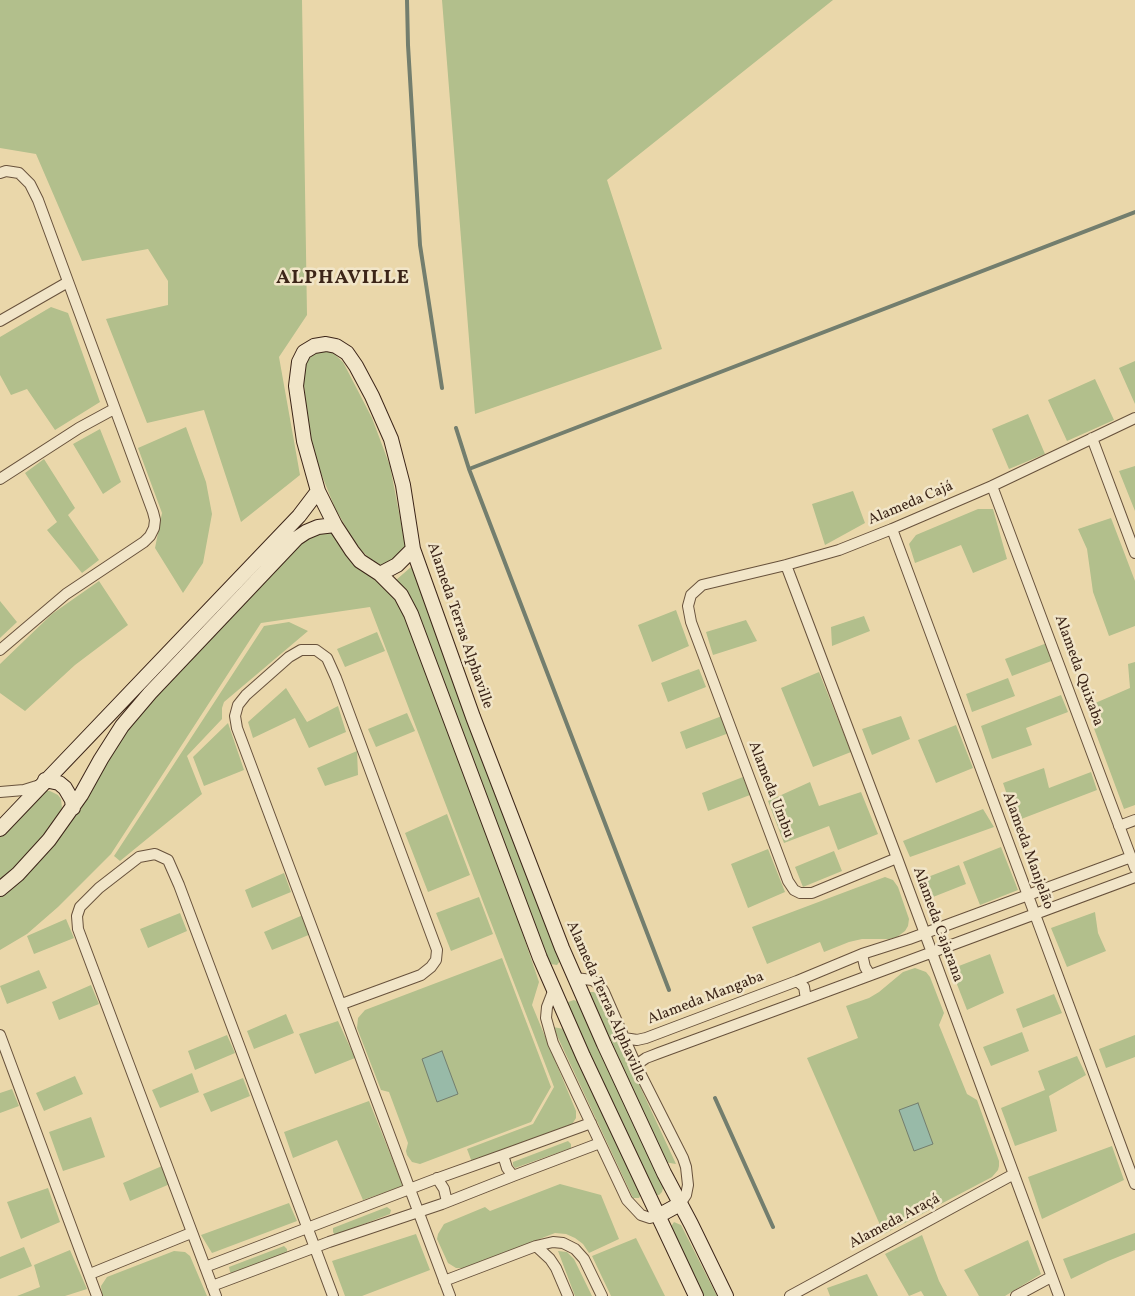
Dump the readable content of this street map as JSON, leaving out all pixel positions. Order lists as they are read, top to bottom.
{
  "streets": {
    "street": [
      "Alameda Cajá",
      "Alameda Terras Alphaville",
      "Alameda Quixaba",
      "Alameda Umbu",
      "Alameda Manjelão",
      "Alameda Cajarana",
      "Alameda Mangaba",
      "Alameda Araçá"
    ]
  },
  "crossings": [
    ["Alameda Cajá", "Alameda Quixaba"],
    ["Alameda Cajá", "Alameda Umbu"],
    ["Alameda Cajá", "Alameda Manjelão"],
    ["Alameda Cajá", "Alameda Cajarana"],
    ["Alameda Quixaba", "Alameda Mangaba"],
    ["Alameda Umbu", "Alameda Cajarana"],
    ["Alameda Manjelão", "Alameda Mangaba"],
    ["Alameda Cajarana", "Alameda Mangaba"],
    ["Alameda Cajarana", "Alameda Araçá"]
  ],
  "districts": ["ALPHAVILLE"]
}
